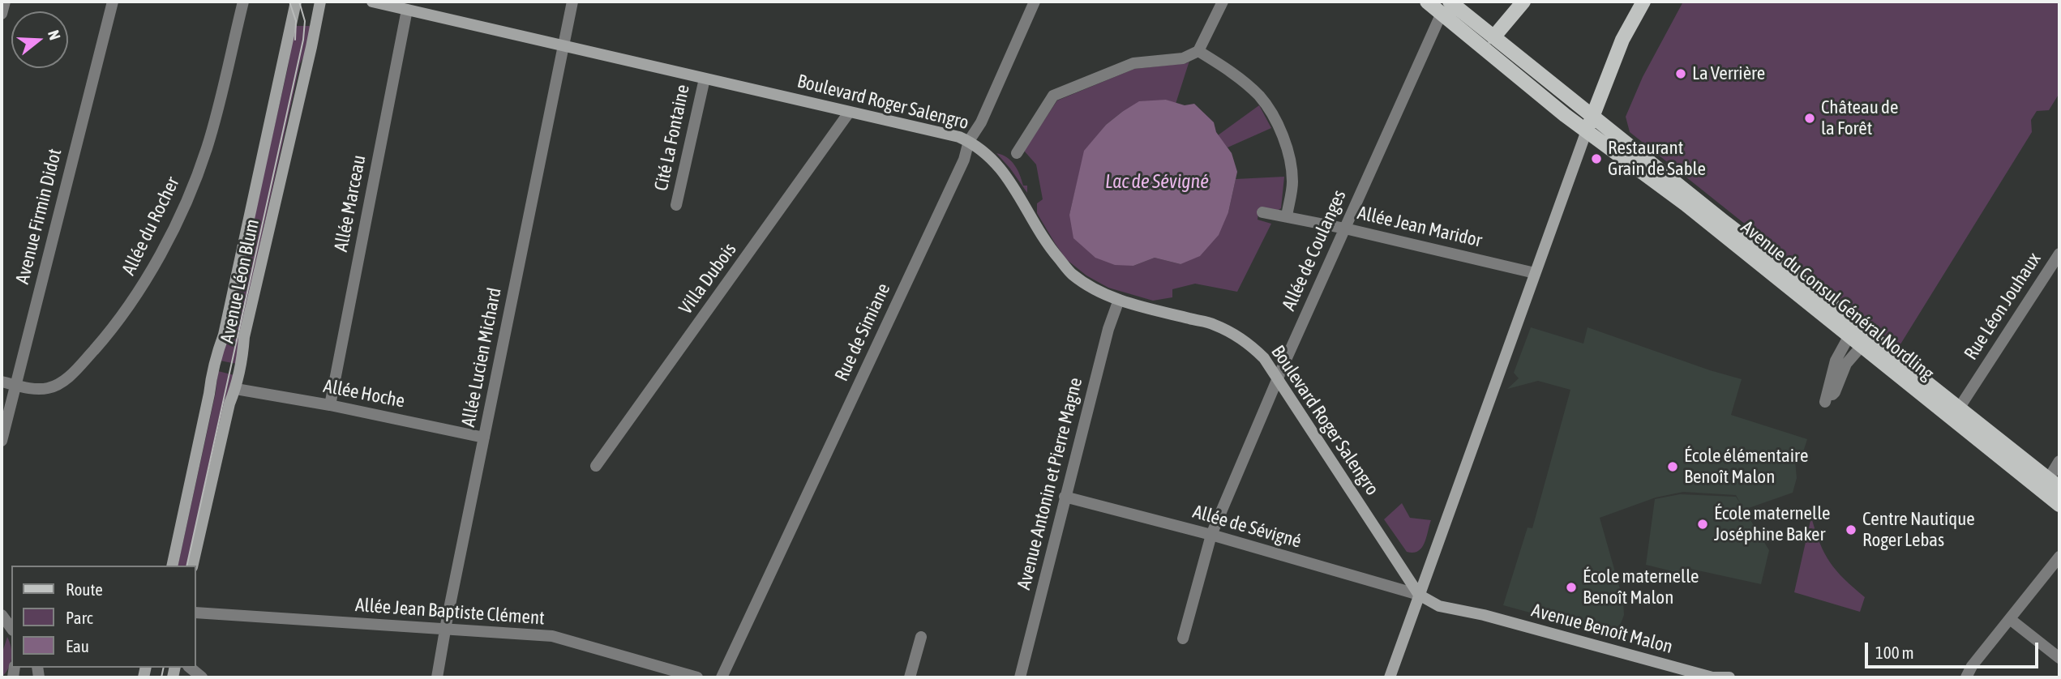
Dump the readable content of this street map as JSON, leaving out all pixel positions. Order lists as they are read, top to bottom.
{
  "streets": {
    "main road": [
      "Boulevard Roger Salengro",
      "Avenue Léon Blum",
      "Avenue du Consul Général Nordling",
      "Avenue Benoît Malon"
    ],
    "street": [
      "Cité La Fontaine",
      "Allée Marceau",
      "Avenue Firmin Didot",
      "Allée du Rocher",
      "Allée Jean Maridor",
      "Allée de Coulanges",
      "Villa Dubois",
      "Rue Léon Jouhaux",
      "Rue de Simiane",
      "Allée Lucien Michard",
      "Allée Hoche",
      "Avenue Antonin et Pierre Magne",
      "Allée de Sévigné",
      "Allée Jean Baptiste Clément"
    ]
  },
  "crossings": [
    ["Boulevard Roger Salengro", "Cité La Fontaine"],
    ["Boulevard Roger Salengro", "Allée Marceau"],
    ["Boulevard Roger Salengro", "Allée de Coulanges"],
    ["Boulevard Roger Salengro", "Villa Dubois"],
    ["Boulevard Roger Salengro", "Rue de Simiane"],
    ["Boulevard Roger Salengro", "Allée Lucien Michard"],
    ["Boulevard Roger Salengro", "Avenue Antonin et Pierre Magne"],
    ["Boulevard Roger Salengro", "Allée de Sévigné"],
    ["Boulevard Roger Salengro", "Avenue Benoît Malon"],
    ["Allée Marceau", "Allée Hoche"],
    ["Avenue Firmin Didot", "Allée du Rocher"],
    ["Allée Jean Maridor", "Allée de Coulanges"],
    ["Allée de Coulanges", "Avenue du Consul Général Nordling"],
    ["Allée de Coulanges", "Allée de Sévigné"],
    ["Avenue Léon Blum", "Allée Hoche"],
    ["Avenue du Consul Général Nordling", "Rue Léon Jouhaux"],
    ["Allée Lucien Michard", "Allée Hoche"],
    ["Allée Lucien Michard", "Allée Jean Baptiste Clément"],
    ["Avenue Antonin et Pierre Magne", "Allée de Sévigné"],
    ["Allée de Sévigné", "Avenue Benoît Malon"]
  ],
  "water": ["Lac de Sévigné"],
  "places": [
    "La Verrière",
    "Château de la Forêt",
    "Restaurant Grain de Sable",
    "École élémentaire Benoît Malon",
    "École maternelle Joséphine Baker",
    "Centre Nautique Roger Lebas",
    "École maternelle Benoît Malon"
  ],
  "legend": ["Route", "Parc", "Eau"],
  "scale_bar": "100 m",
  "north": "right"
}
